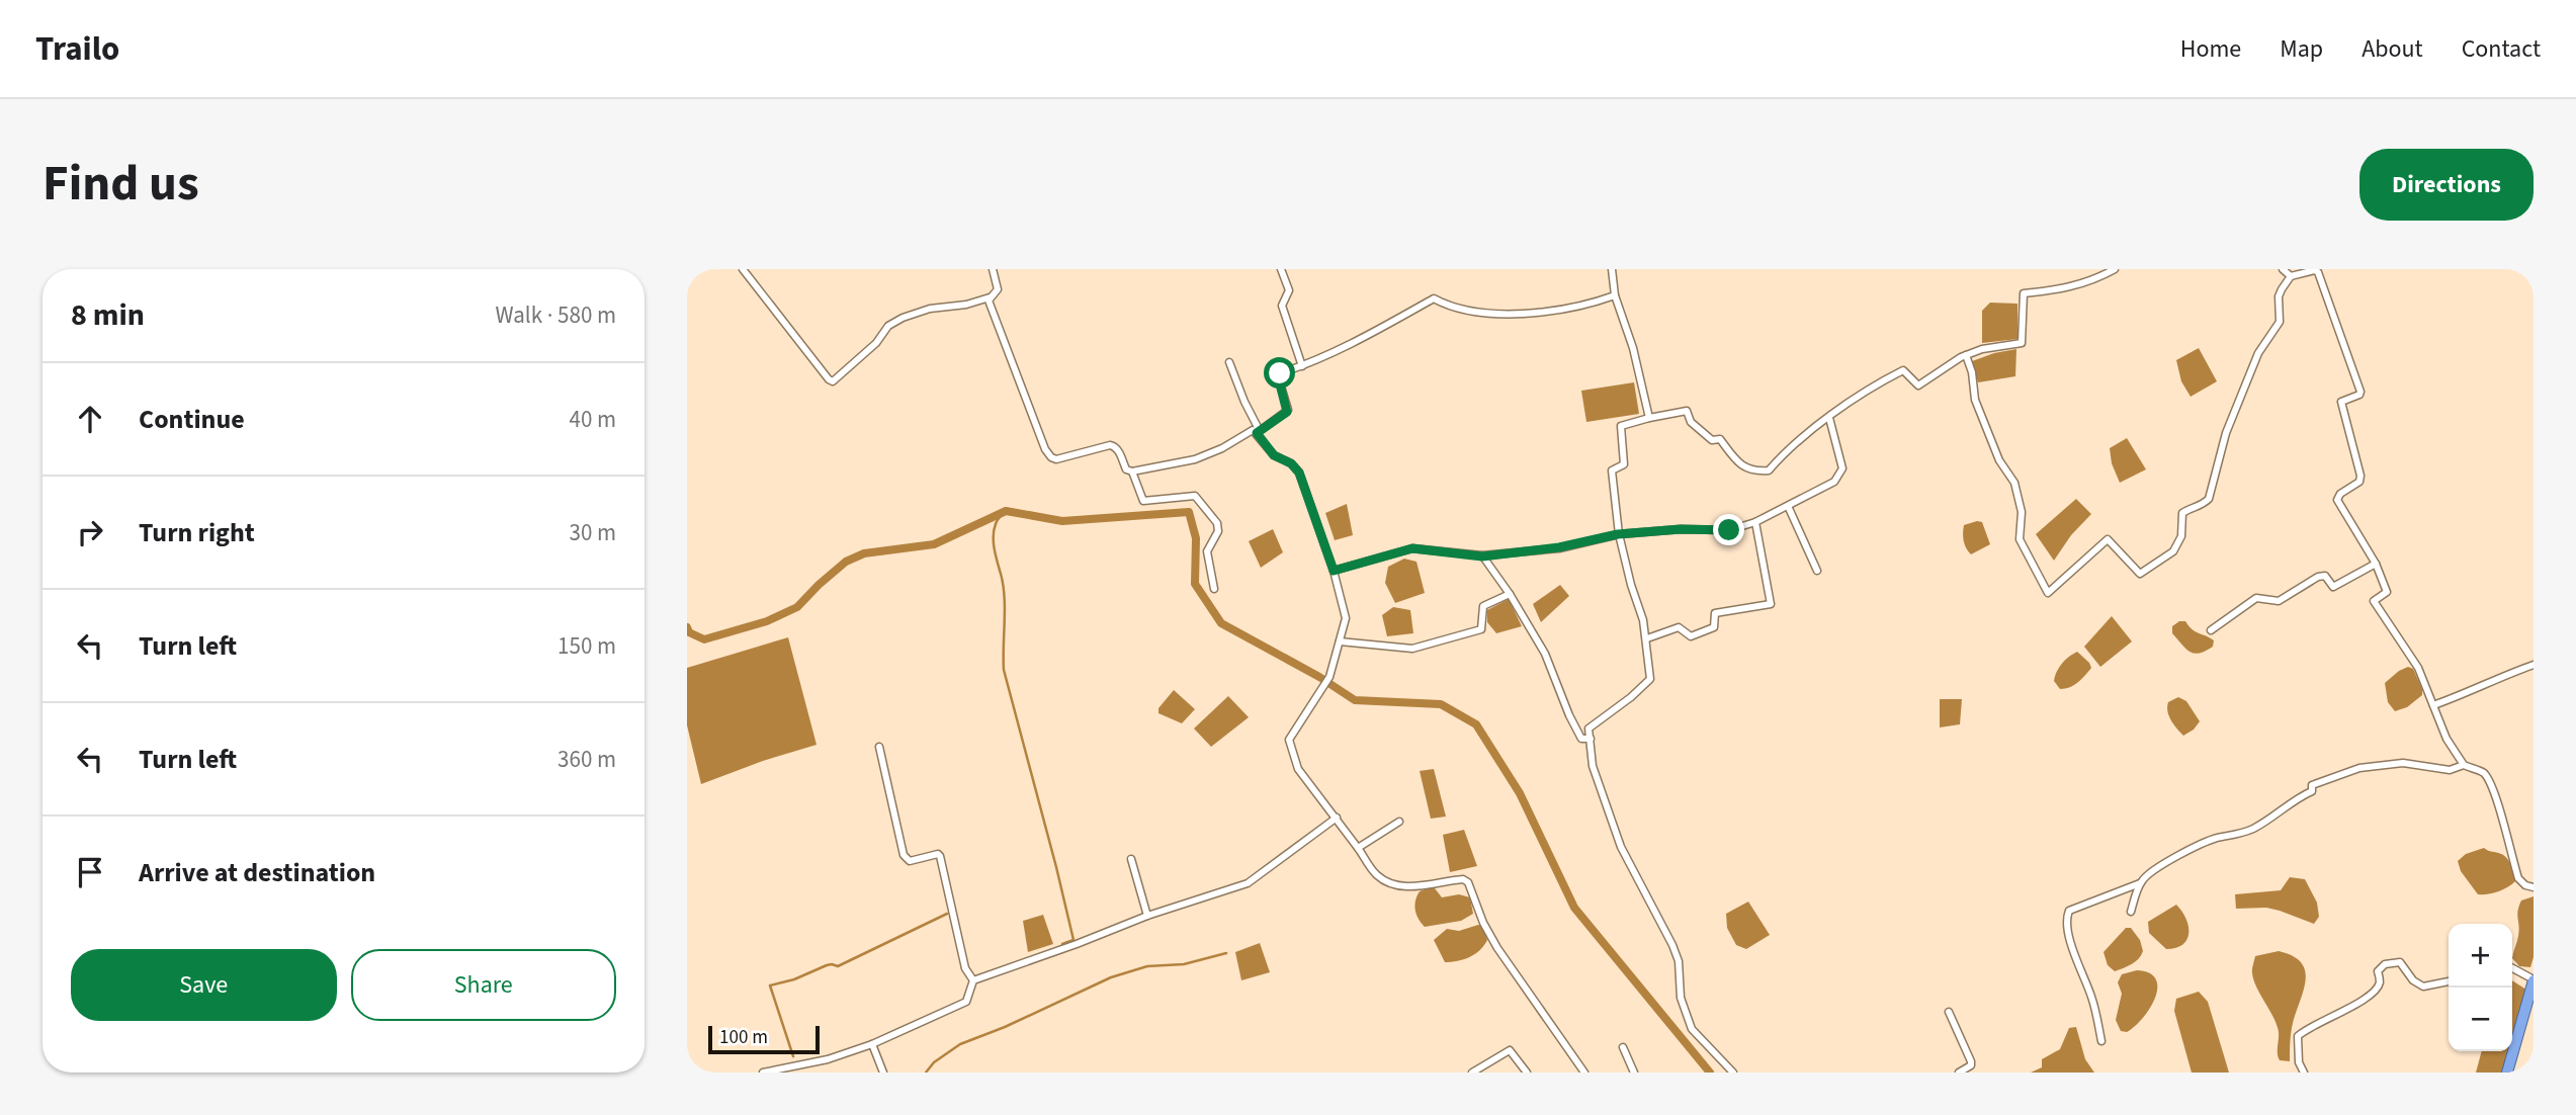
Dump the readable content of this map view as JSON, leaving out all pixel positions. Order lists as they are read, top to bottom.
{
  "scale_bar": "100 m",
  "page": {
    "header": "Trailo",
    "nav": [
      "Home",
      "Map",
      "About",
      "Contact"
    ],
    "title": "Find us",
    "buttons": [
      "Directions",
      ["Save", "Share"]
    ],
    "heading": ["8 min", "Walk · 580 m"],
    "list": [
      ["Continue", "40 m"],
      ["Turn right", "30 m"],
      ["Turn left", "150 m"],
      ["Turn left", "360 m"],
      "Arrive at destination"
    ],
    "map_buttons": ["+", "−"],
    "scale": "100 m"
  }
}
